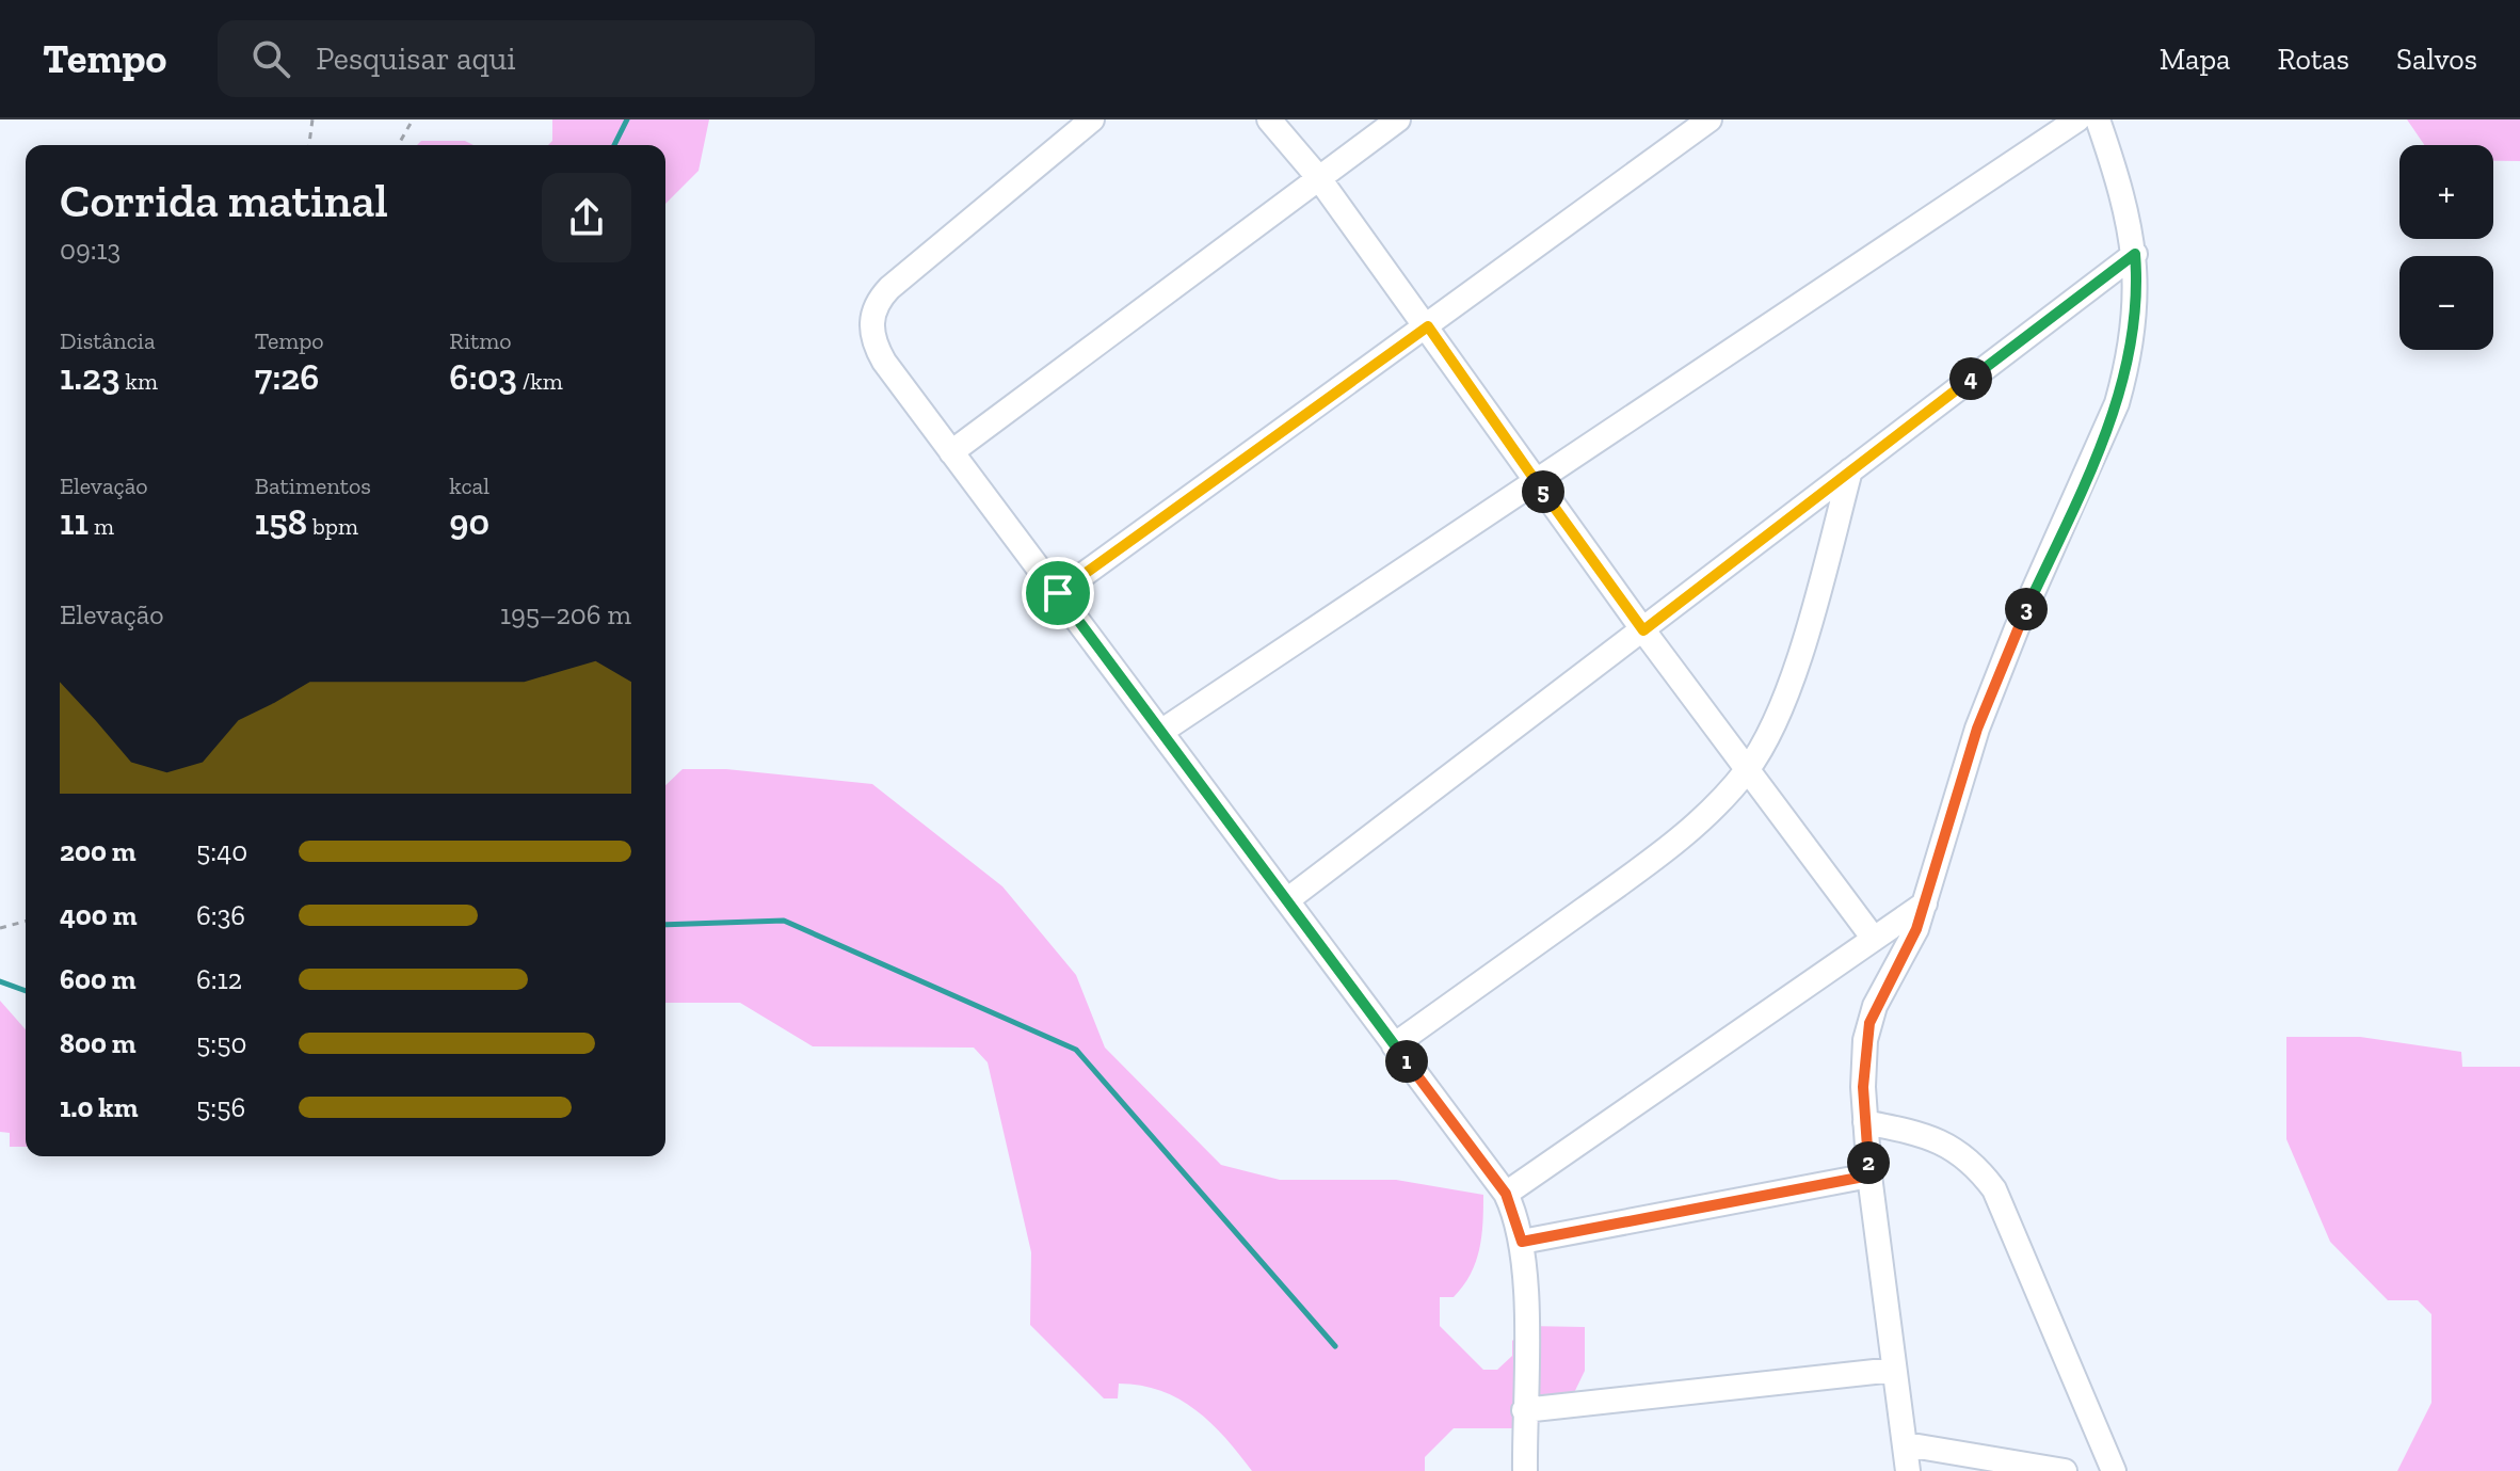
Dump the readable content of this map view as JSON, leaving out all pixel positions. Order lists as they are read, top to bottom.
{
  "page": {
    "header": "Tempo",
    "search": "Pesquisar aqui",
    "nav": ["Mapa", "Rotas", "Salvos"],
    "map_buttons": ["+", "−"],
    "heading": ["Corrida matinal", "09:13"],
    "stats": [
      ["Distância", "1.23 km"],
      ["Tempo", "7:26"],
      ["Ritmo", "6:03 /km"],
      ["Elevação", "11 m"],
      ["Batimentos", "158 bpm"],
      ["kcal", "90"]
    ],
    "pins": [
      "4",
      "5",
      "3",
      "1",
      "2"
    ],
    "chart": ["Elevação", "195–206 m"],
    "list": [
      {
        "name": "200 m",
        "note": "5:40"
      },
      {
        "name": "400 m",
        "note": "6:36"
      },
      {
        "name": "600 m",
        "note": "6:12"
      },
      {
        "name": "800 m",
        "note": "5:50"
      },
      {
        "name": "1.0 km",
        "note": "5:56"
      }
    ]
  }
}
